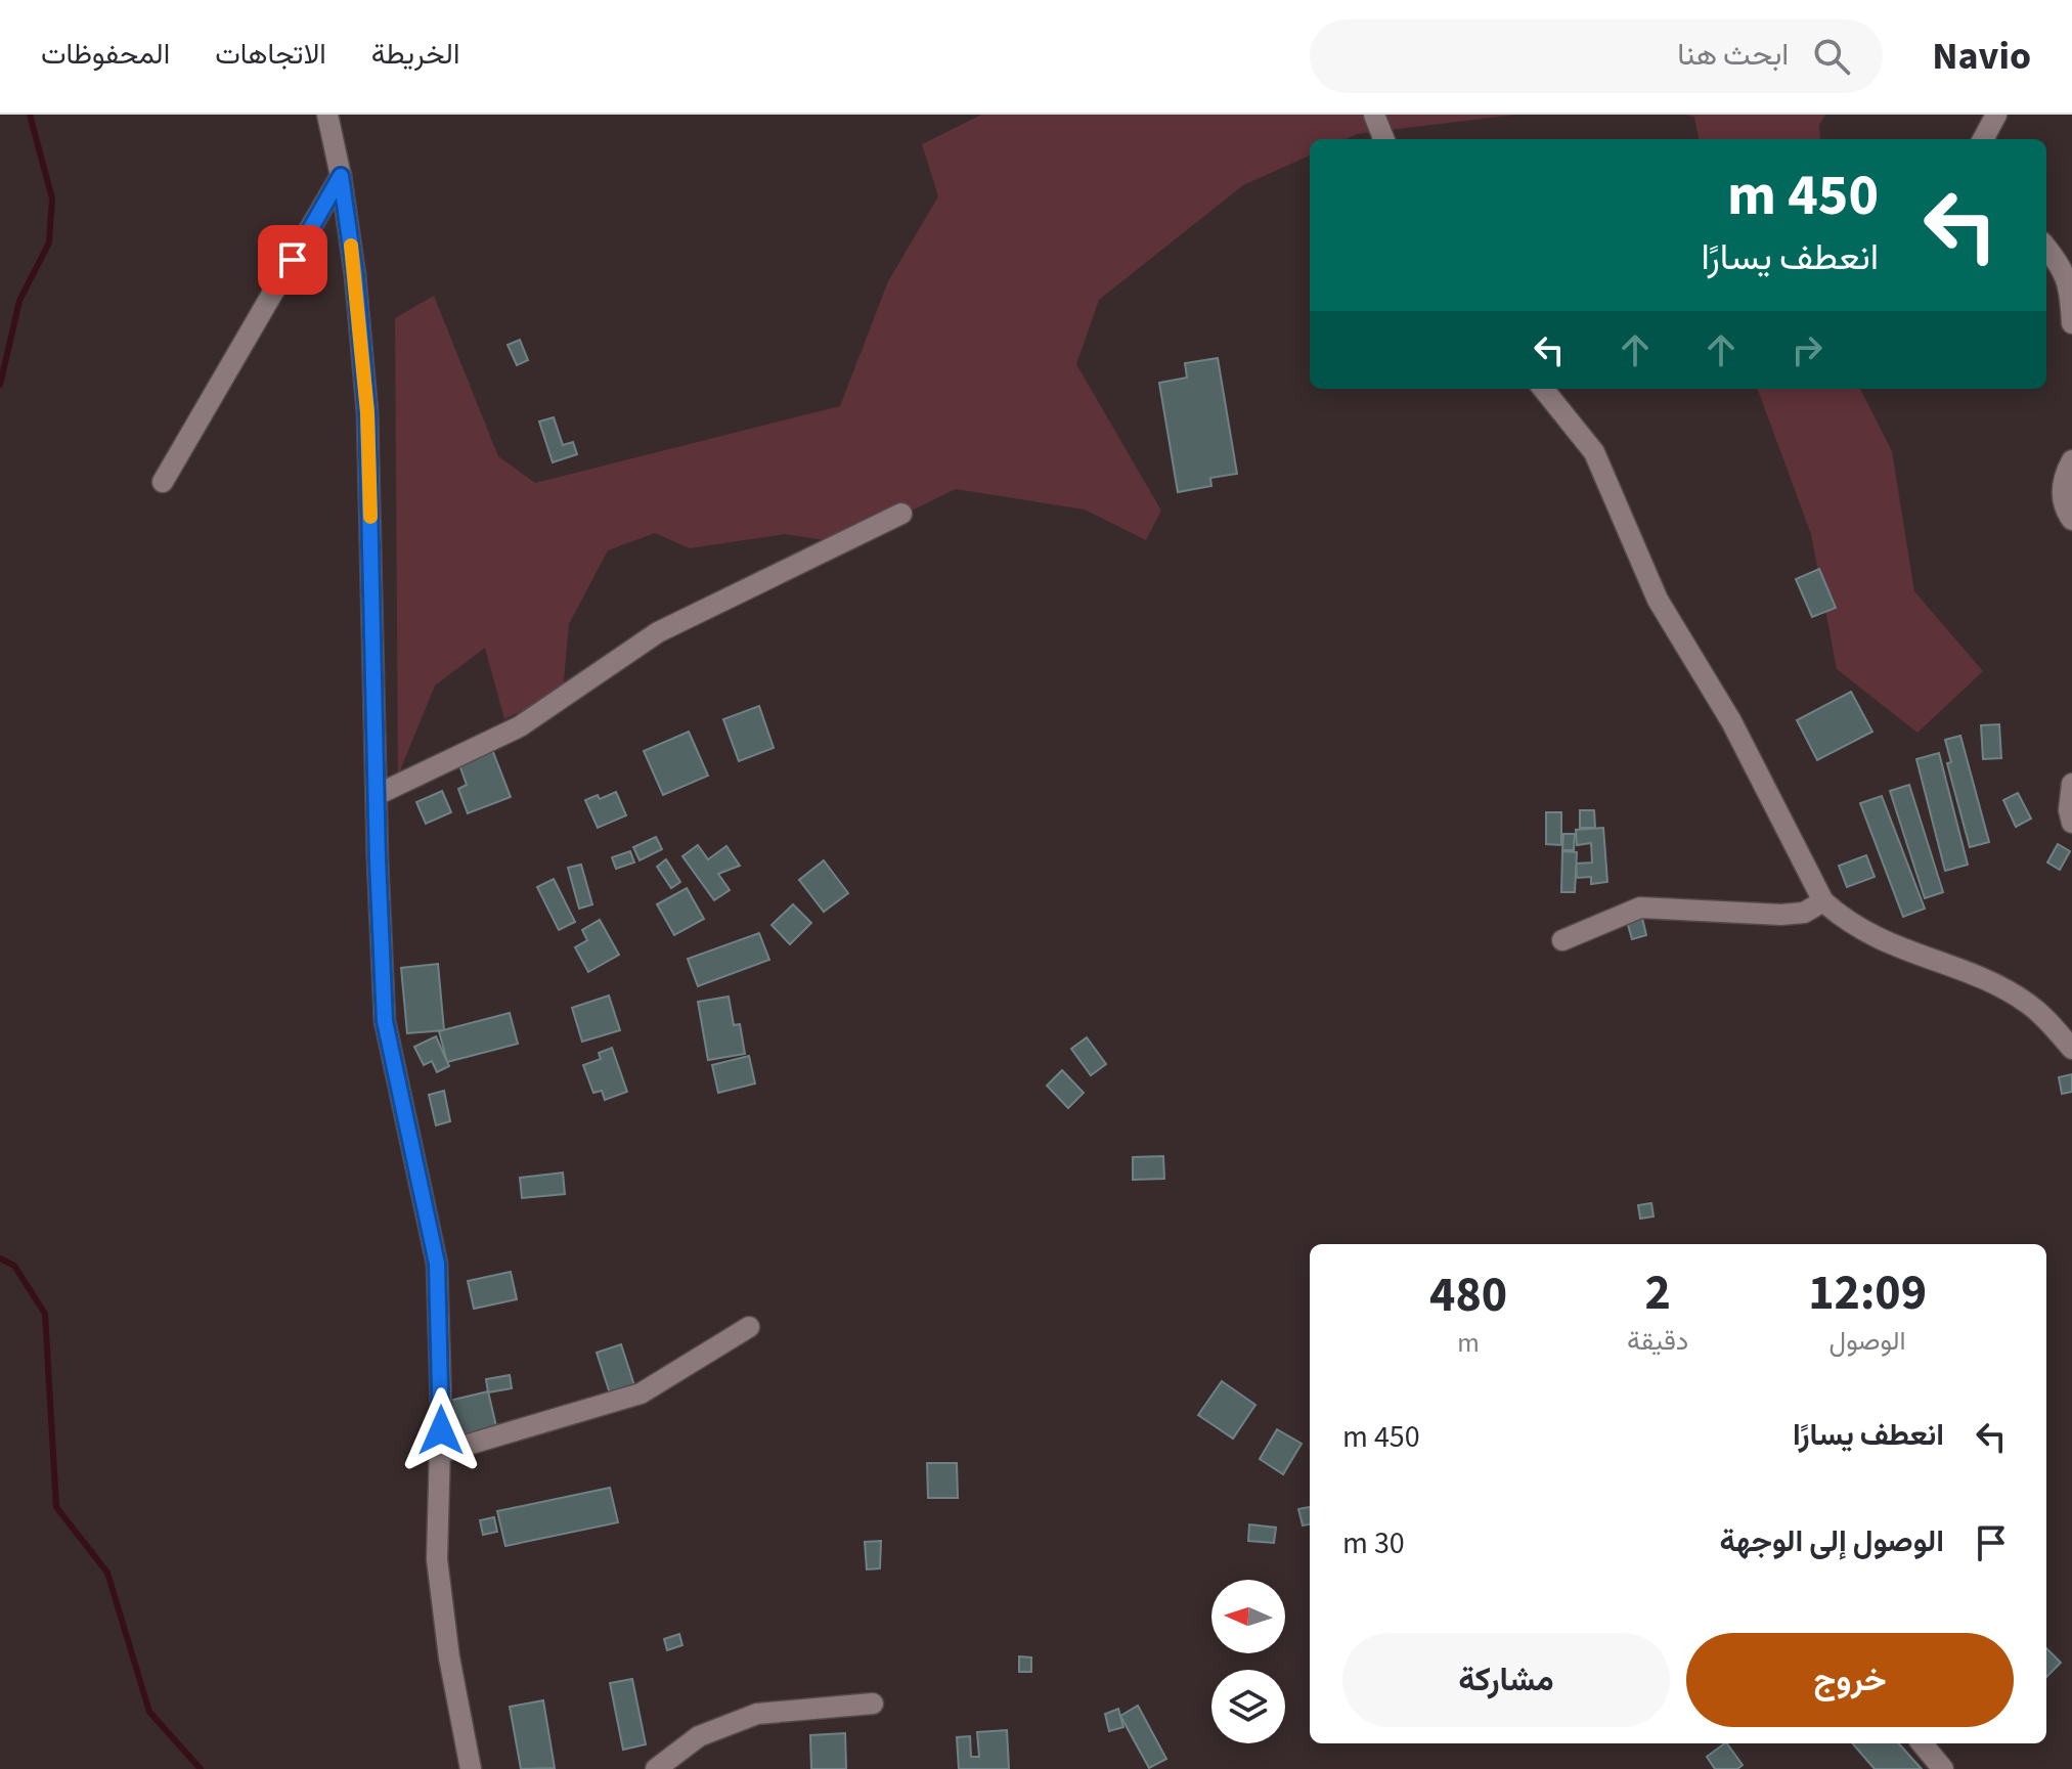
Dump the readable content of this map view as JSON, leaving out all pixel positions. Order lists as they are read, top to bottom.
{
  "north": "left",
  "page": {
    "header": "Navio",
    "search": "ابحث هنا",
    "nav": ["الخريطة", "الاتجاهات", "المحفوظات"],
    "turn": ["450 m", "انعطف يسارًا"],
    "eta": [
      "12:09",
      "الوصول",
      "2",
      "دقيقة",
      "480",
      "m"
    ],
    "list": [
      {
        "name": "انعطف يسارًا",
        "value": "450 m"
      },
      {
        "name": "الوصول إلى الوجهة",
        "value": "30 m"
      }
    ],
    "buttons": ["خروج", "مشاركة"]
  }
}
